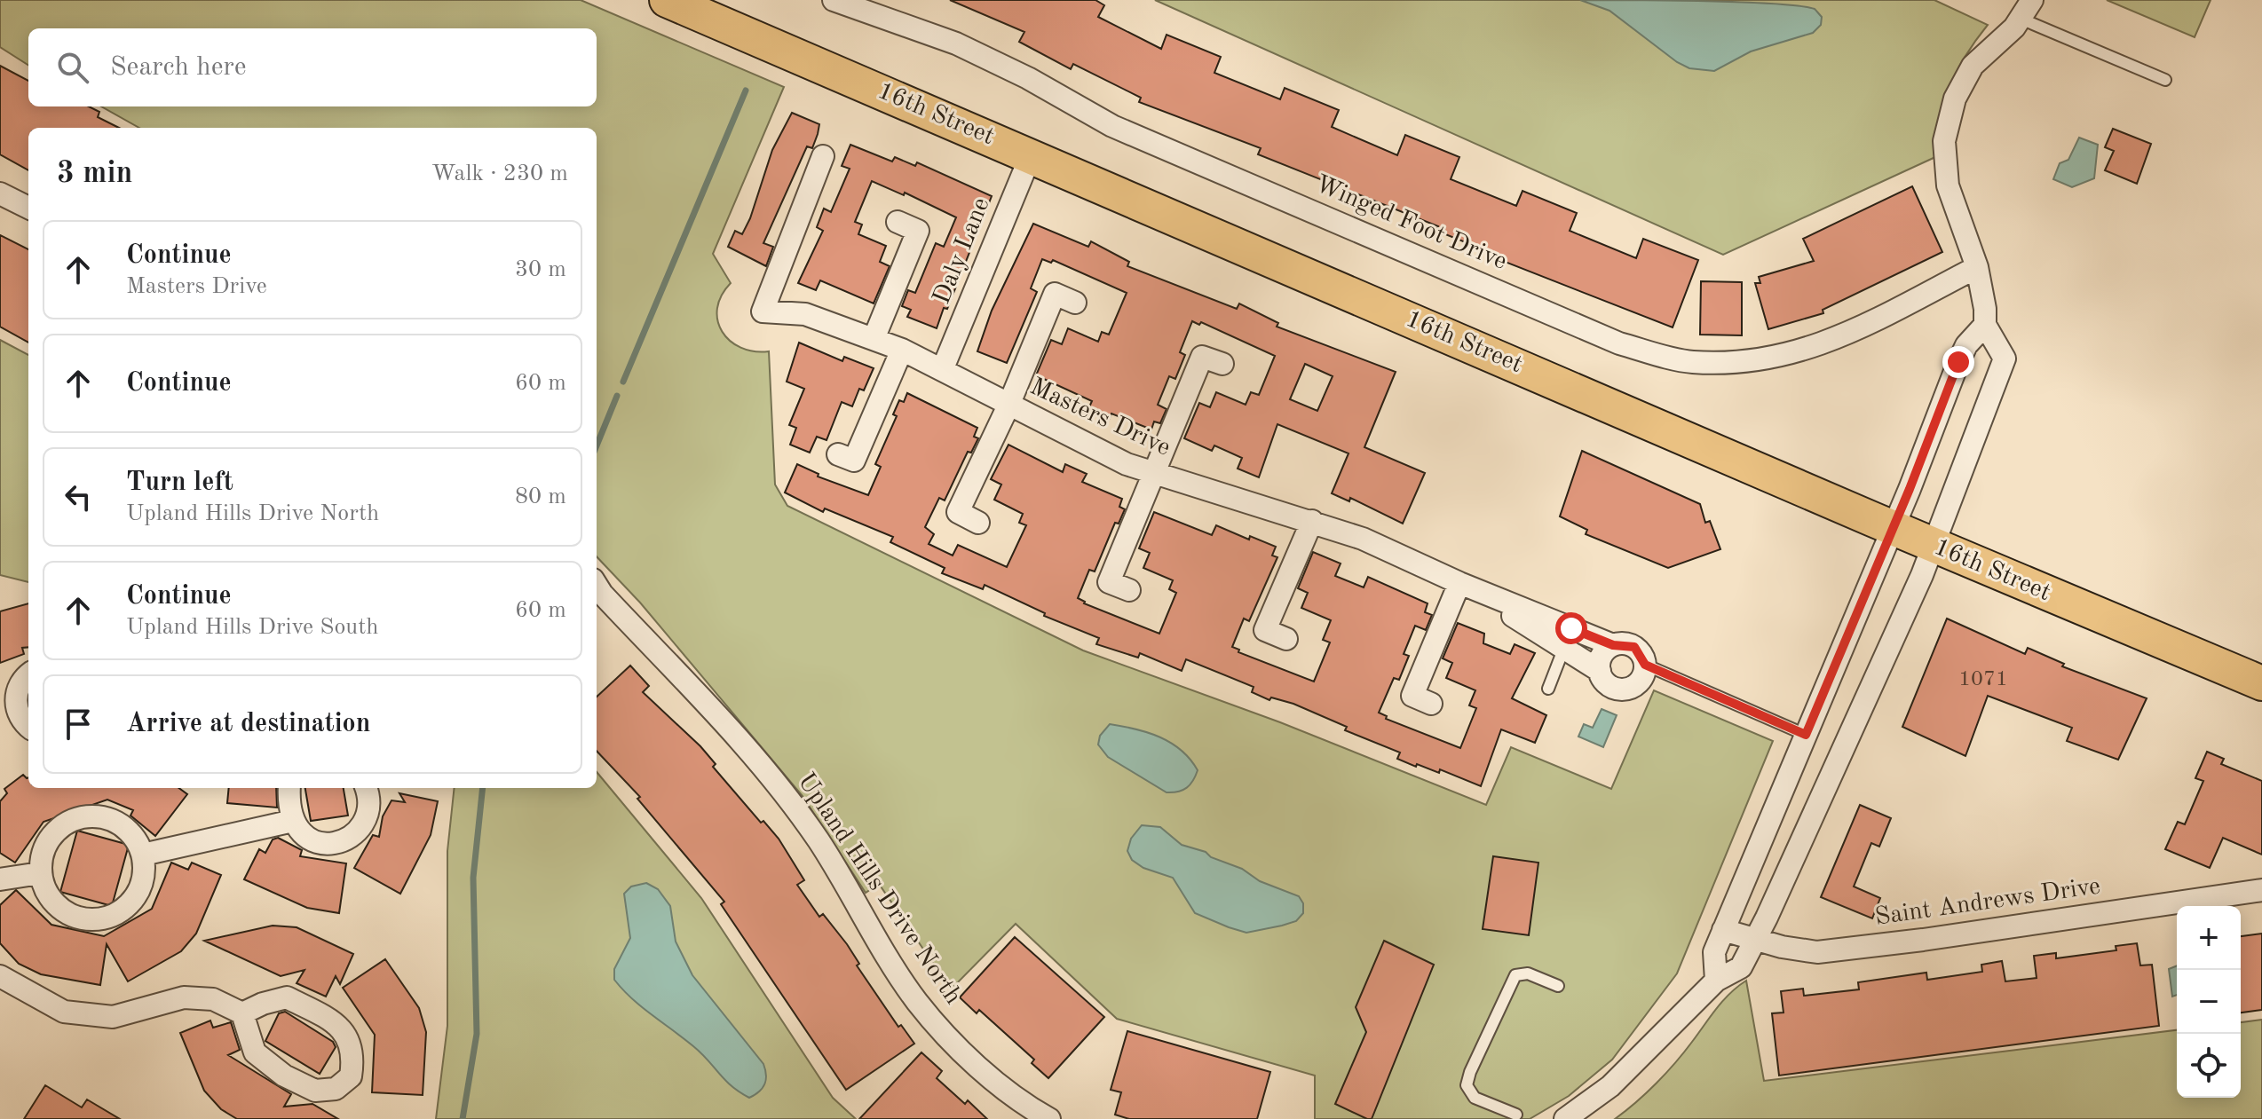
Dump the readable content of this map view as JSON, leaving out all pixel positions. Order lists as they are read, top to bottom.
{
  "streets": {
    "main road": ["16th Street"],
    "street": [
      "Winged Foot Drive",
      "Daly Lane",
      "Masters Drive",
      "Upland Hills Drive North",
      "Saint Andrews Drive"
    ]
  },
  "crossings": [
    ["16th Street", "Daly Lane"],
    ["Daly Lane", "Masters Drive"]
  ],
  "house_numbers": ["1071"],
  "page": {
    "search": "Search here",
    "heading": ["3 min", "Walk · 230 m"],
    "list": [
      ["Continue", "Masters Drive", "30 m"],
      ["Continue", "60 m"],
      ["Turn left", "Upland Hills Drive North", "80 m"],
      ["Continue", "Upland Hills Drive South", "60 m"],
      "Arrive at destination"
    ],
    "map_buttons": ["+", "−"]
  }
}
